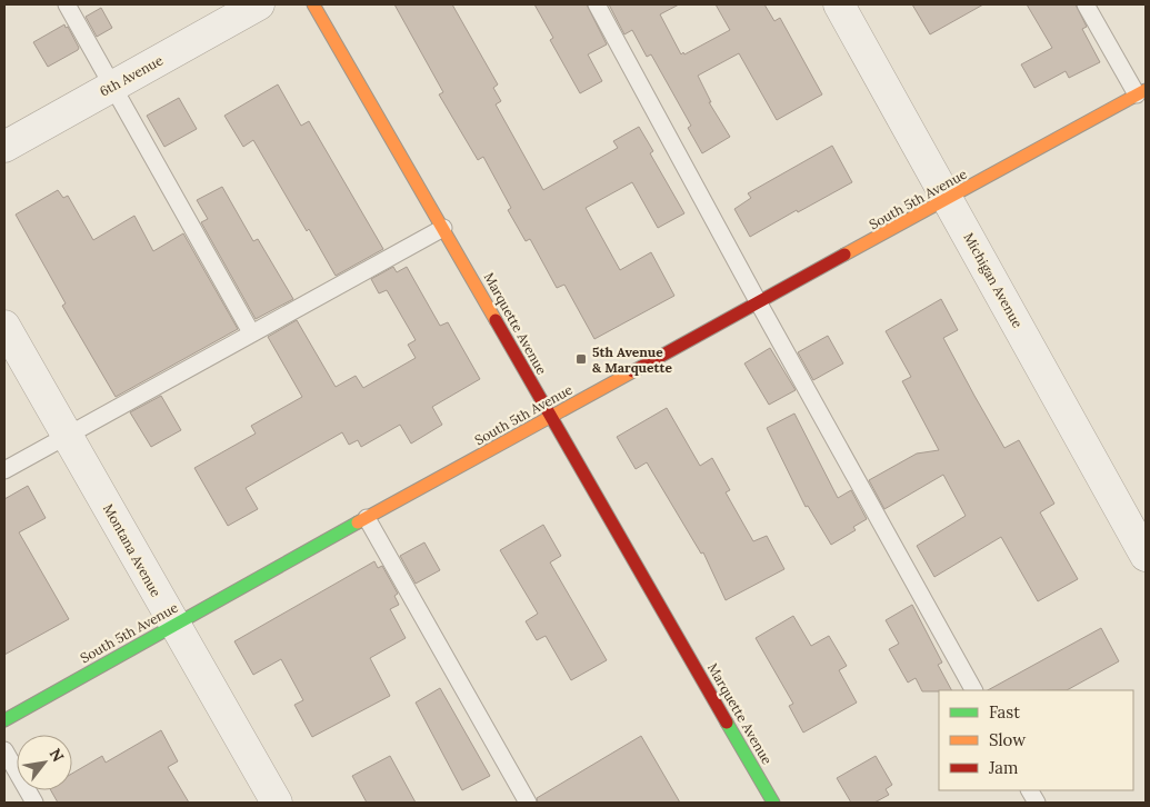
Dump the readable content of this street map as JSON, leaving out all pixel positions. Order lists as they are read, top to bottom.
{
  "streets": {
    "street": [
      "6th Avenue",
      "South 5th Avenue",
      "Michigan Avenue",
      "Marquette Avenue",
      "Montana Avenue"
    ]
  },
  "crossings": [
    ["South 5th Avenue", "Michigan Avenue"],
    ["South 5th Avenue", "Marquette Avenue"],
    ["South 5th Avenue", "Montana Avenue"]
  ],
  "places": {
    "transit": ["5th Avenue & Marquette"]
  },
  "legend": ["Fast", "Slow", "Jam"],
  "north": "top right"
}
